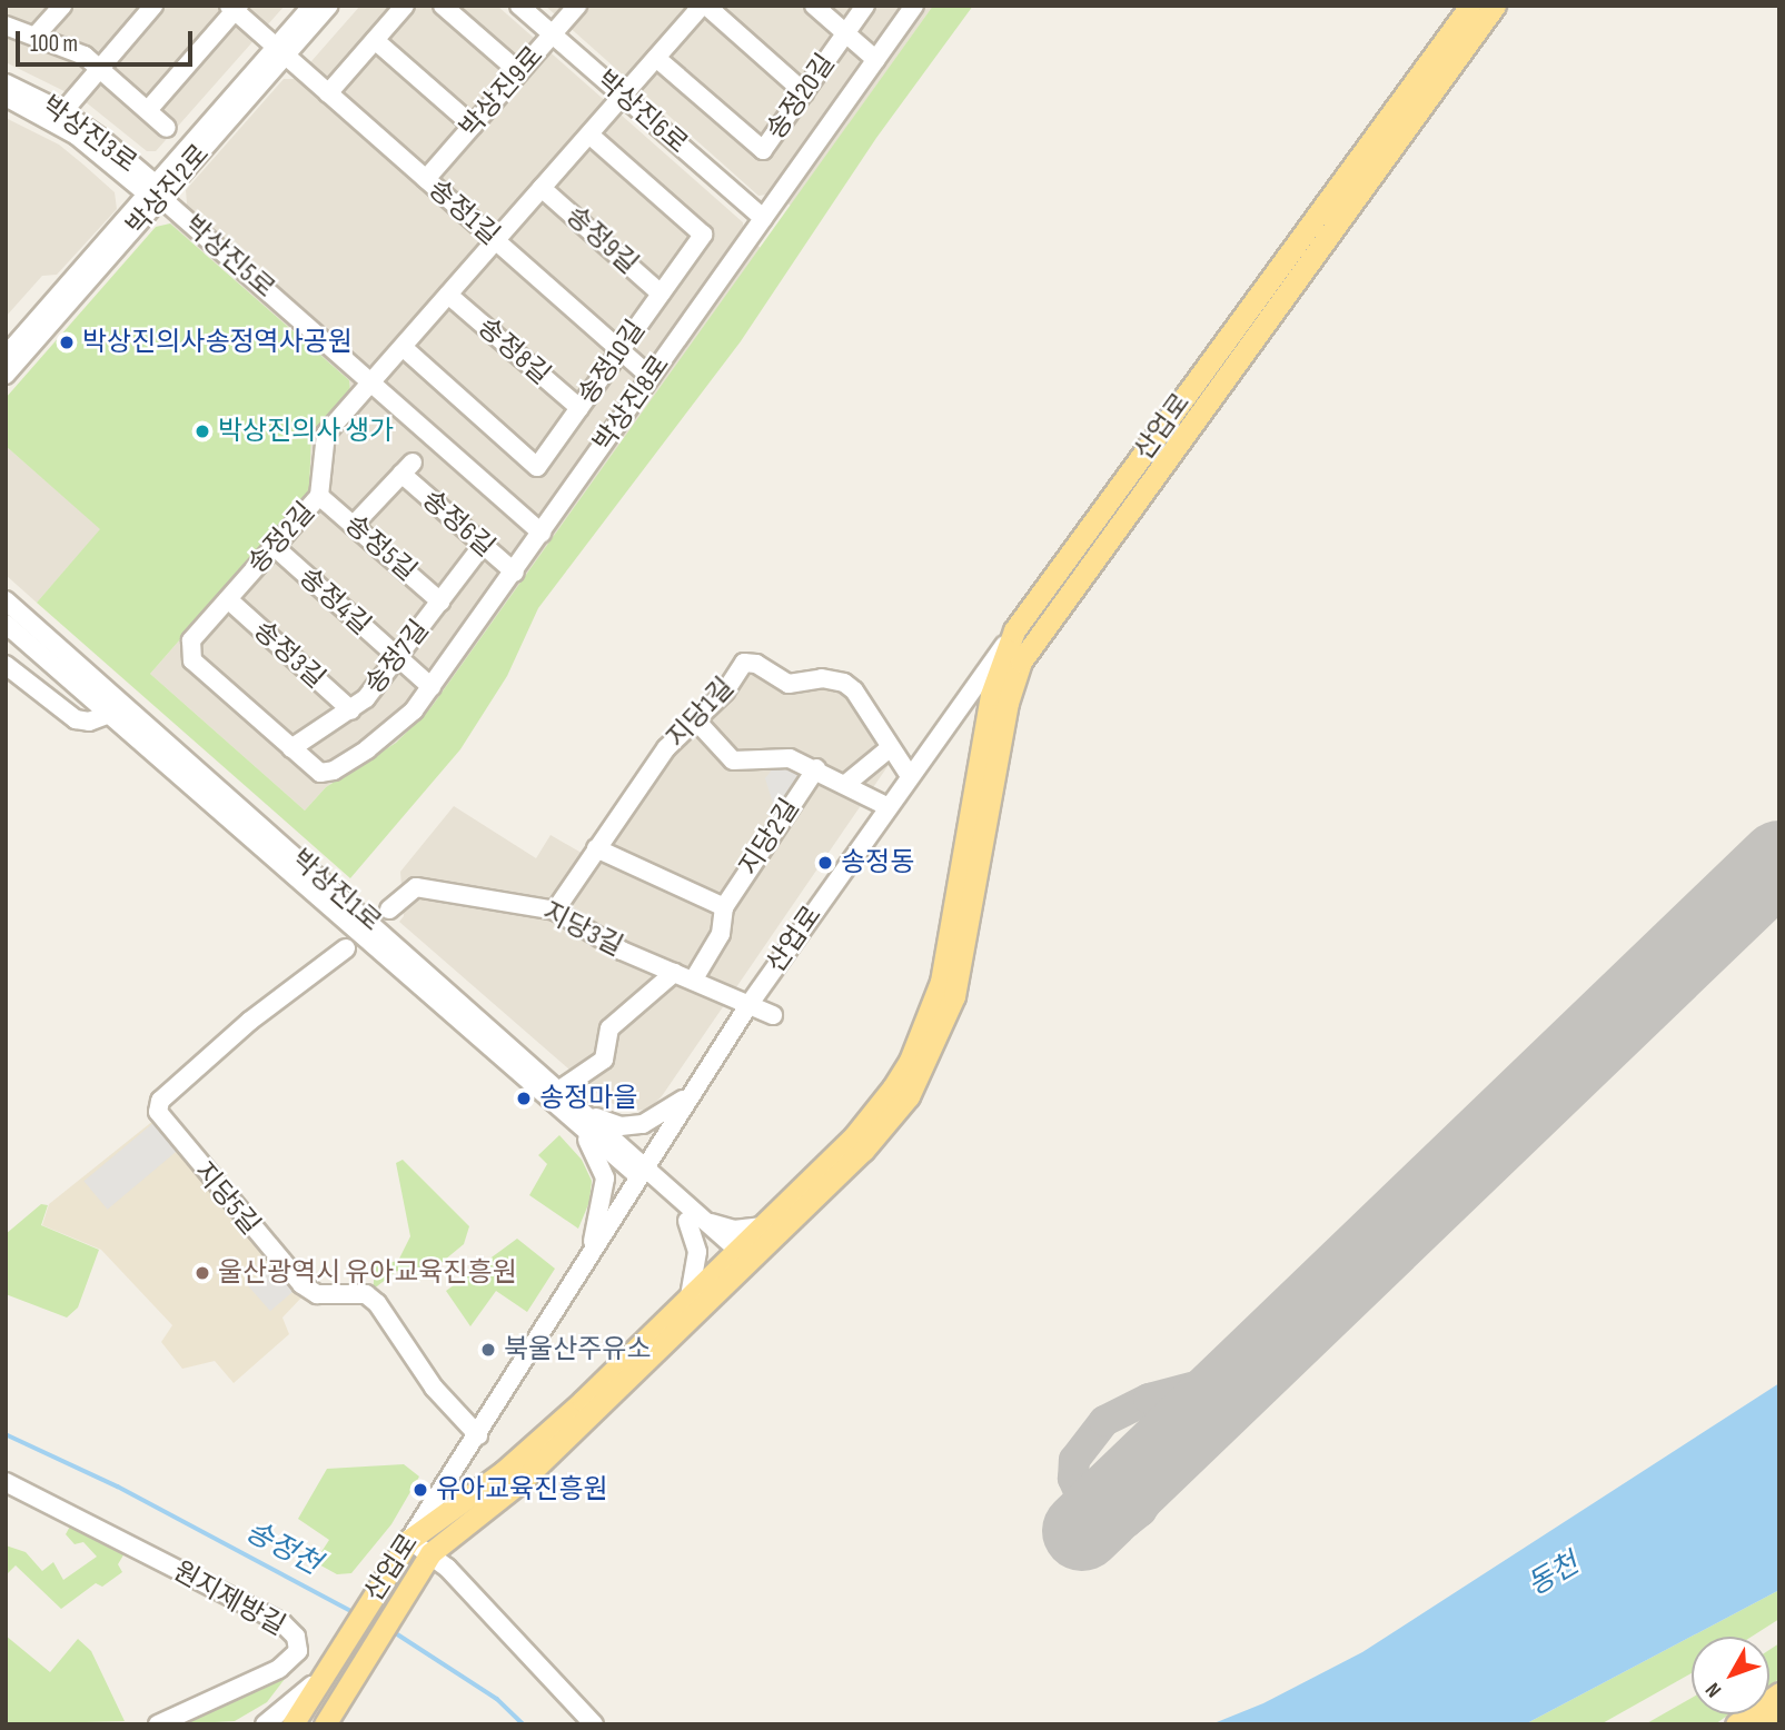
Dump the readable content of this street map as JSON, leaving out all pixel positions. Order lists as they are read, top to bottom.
{
  "streets": {
    "main road": ["산업로"],
    "street": [
      "박상진9로",
      "송정20길",
      "박상진6로",
      "박상진3로",
      "박상진2로",
      "송정1길",
      "송정9길",
      "박상진5로",
      "송정8길",
      "송정10길",
      "박상진8로",
      "송정6길",
      "송정2길",
      "송정5길",
      "송정4길",
      "송정3길",
      "송정7길",
      "지당1길",
      "지당2길",
      "박상진1로",
      "지당3길",
      "지당5길",
      "원지제방길"
    ]
  },
  "crossings": [
    ["박상진9로", "박상진6로"],
    ["박상진9로", "송정1길"],
    ["송정20길", "송정2길"],
    ["박상진6로", "박상진8로"],
    ["박상진6로", "송정2길"],
    ["박상진3로", "박상진2로"],
    ["박상진3로", "박상진5로"],
    ["박상진2로", "송정1길"],
    ["박상진2로", "박상진5로"],
    ["송정1길", "송정10길"],
    ["송정1길", "박상진8로"],
    ["송정1길", "송정2길"],
    ["송정9길", "송정10길"],
    ["송정9길", "송정2길"],
    ["박상진5로", "박상진8로"],
    ["박상진5로", "송정2길"],
    ["송정8길", "송정10길"],
    ["송정8길", "송정2길"],
    ["송정10길", "송정2길"],
    ["박상진8로", "송정6길"],
    ["박상진8로", "송정2길"],
    ["박상진8로", "송정4길"],
    ["산업로", "지당1길"],
    ["산업로", "지당2길"],
    ["산업로", "박상진1로"],
    ["산업로", "지당3길"],
    ["산업로", "지당5길"],
    ["송정6길", "송정5길"],
    ["송정6길", "송정7길"],
    ["송정2길", "송정5길"],
    ["송정2길", "송정4길"],
    ["송정2길", "송정3길"],
    ["송정2길", "송정7길"],
    ["송정5길", "송정7길"],
    ["송정4길", "송정7길"],
    ["송정3길", "송정7길"],
    ["지당1길", "지당2길"],
    ["지당1길", "지당3길"],
    ["지당2길", "지당3길"]
  ],
  "water": ["송정천", "동천"],
  "places": [
    "박상진의사송정역사공원",
    "박상진의사 생가",
    "송정동",
    "송정마을",
    "울산광역시 유아교육진흥원",
    "북울산주유소",
    "유아교육진흥원"
  ],
  "scale_bar": "100 m",
  "north": "bottom left"
}
